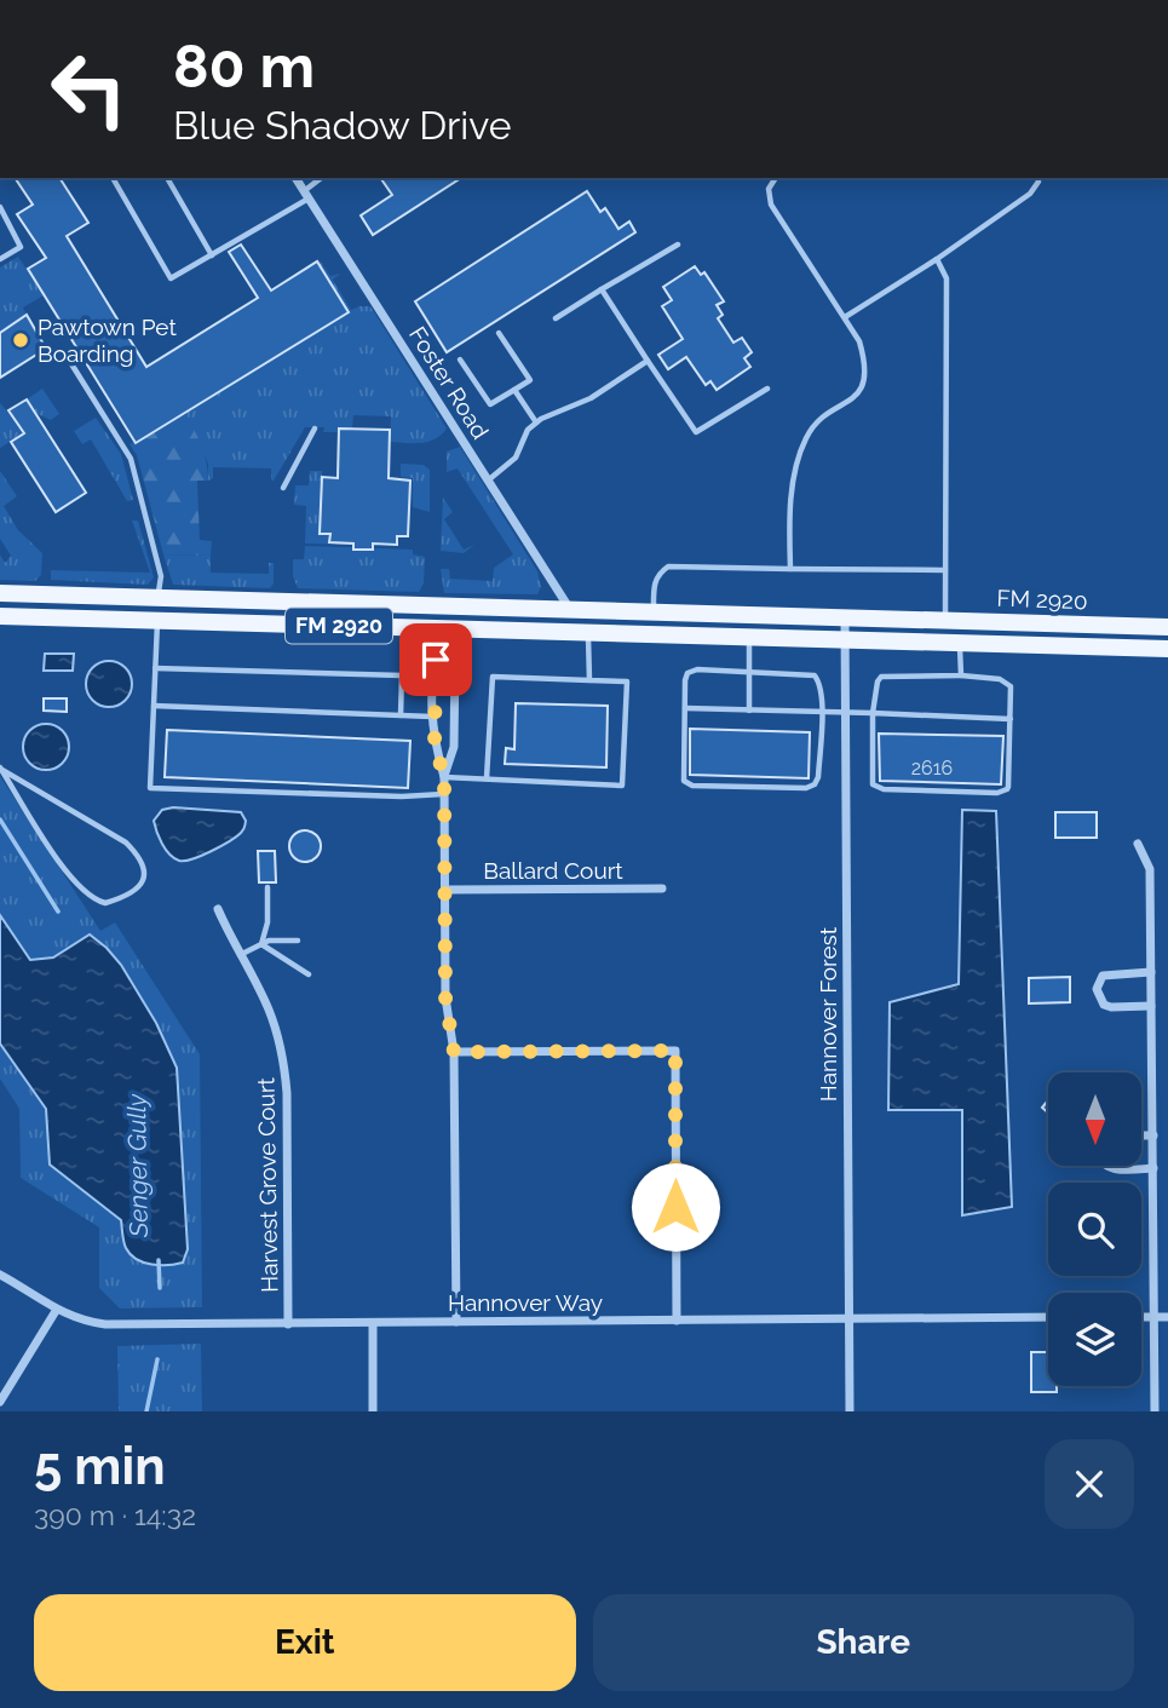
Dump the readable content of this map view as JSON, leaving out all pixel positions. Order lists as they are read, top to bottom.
{
  "streets": {
    "main road": ["FM 2920"],
    "street": [
      "Foster Road",
      "Ballard Court",
      "Hannover Forest",
      "Harvest Grove Court",
      "Hannover Way"
    ]
  },
  "crossings": [
    ["Foster Road", "FM 2920"],
    ["FM 2920", "Hannover Forest"],
    ["Hannover Forest", "Hannover Way"],
    ["Harvest Grove Court", "Hannover Way"]
  ],
  "water": ["Senger Gully"],
  "places": ["Pawtown Pet Boarding"],
  "house_numbers": ["2616"],
  "north": "bottom",
  "page": {
    "turn": ["80 m", "Blue Shadow Drive"],
    "heading": ["5 min", "390 m · 14:32"],
    "buttons": ["Exit", "Share"]
  }
}
